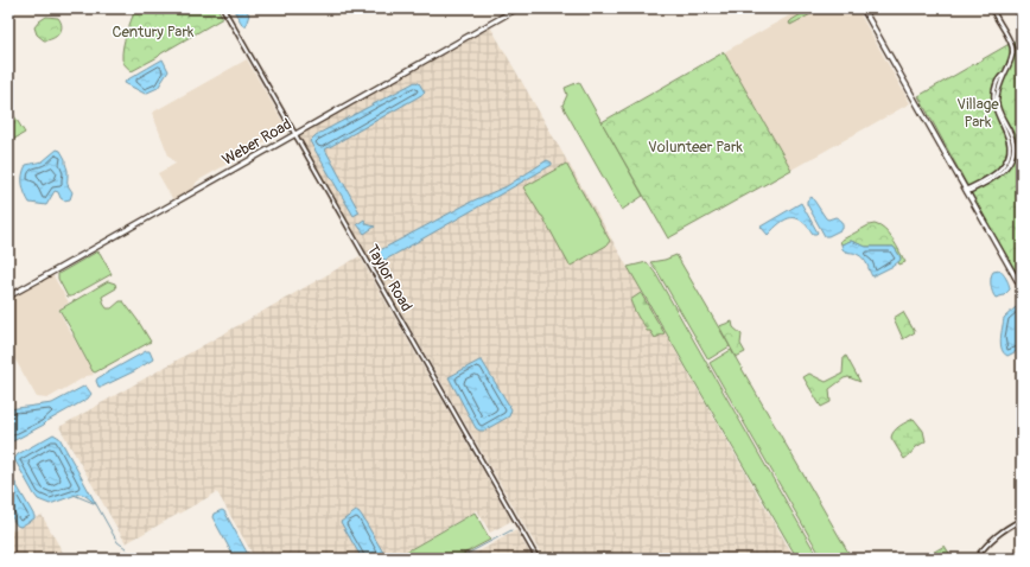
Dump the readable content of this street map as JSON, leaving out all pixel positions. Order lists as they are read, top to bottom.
{
  "streets": {
    "main road": ["Weber Road"],
    "street": ["Taylor Road"]
  },
  "crossings": [
    ["Weber Road", "Taylor Road"]
  ],
  "parks": ["Century Park", "Village Park", "Volunteer Park"]
}
